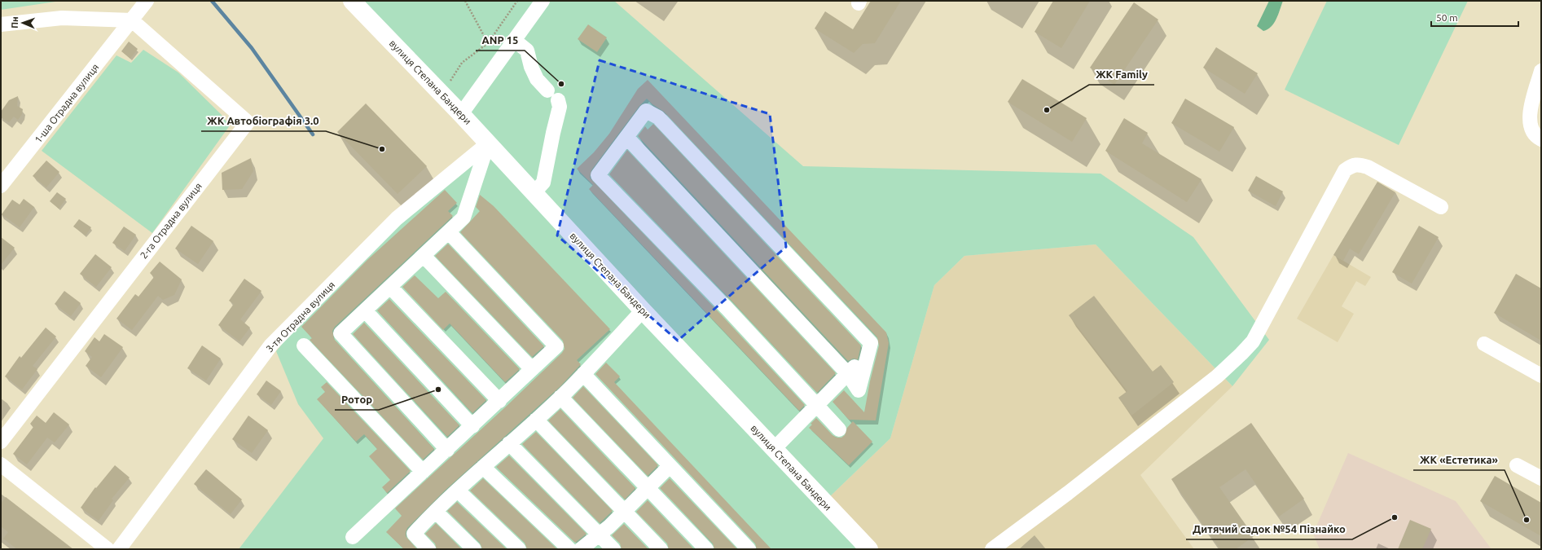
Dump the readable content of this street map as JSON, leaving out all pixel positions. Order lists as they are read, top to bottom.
{
  "streets": {
    "main road": ["вулиця Степана Бандери"],
    "street": ["1-ша Отрадна вулиця", "2-га Отрадна вулиця", "3-тя Отрадна вулиця"]
  },
  "crossings": [
    ["вулиця Степана Бандери", "3-тя Отрадна вулиця"],
    ["1-ша Отрадна вулиця", "2-га Отрадна вулиця"]
  ],
  "places": [
    "ANP 15",
    "ЖК Family",
    "ЖК Автобіографія 3.0",
    "Ротор",
    "Дитячий садок №54 Пізнайко",
    "ЖК «Естетика»"
  ],
  "scale_bar": "50 m",
  "north": "left"
}
